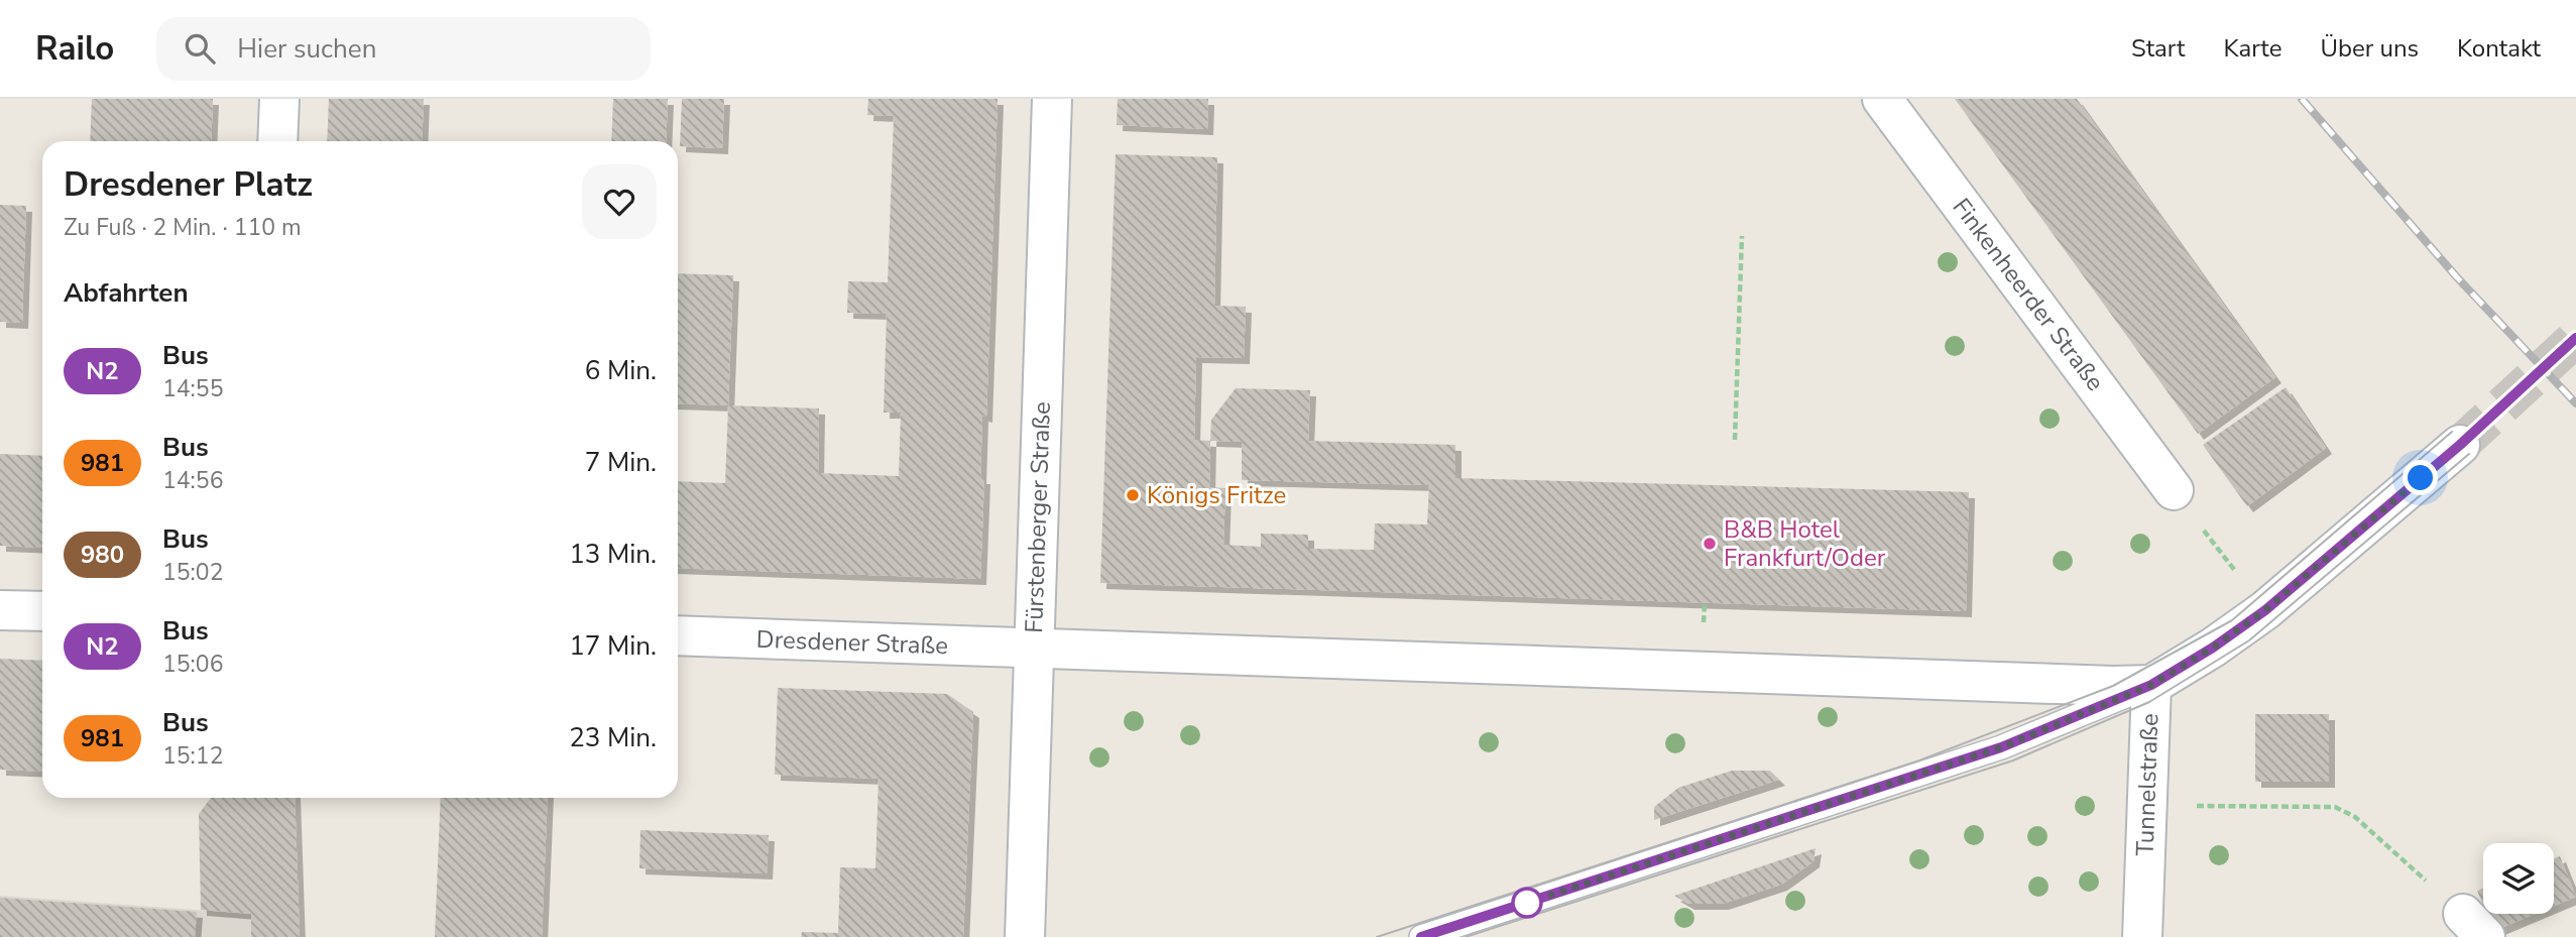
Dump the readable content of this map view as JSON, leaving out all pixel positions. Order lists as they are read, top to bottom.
{
  "streets": {
    "street": [
      "Finkenheerder Straße",
      "Fürstenberger Straße",
      "Dresdener Straße",
      "Tunnelstraße"
    ]
  },
  "crossings": [
    ["Fürstenberger Straße", "Dresdener Straße"],
    ["Dresdener Straße", "Tunnelstraße"]
  ],
  "places": ["Königs Fritze", "B&B Hotel Frankfurt/Oder"],
  "lines": ["bus line N2"],
  "page": {
    "header": "Railo",
    "search": "Hier suchen",
    "nav": [
      "Start",
      "Karte",
      "Über uns",
      "Kontakt"
    ],
    "heading": [
      ["Dresdener Platz", "Zu Fuß · 2 Min. · 110 m"],
      "Abfahrten"
    ],
    "list": [
      {
        "mark": "N2",
        "name": "Bus",
        "note": "14:55",
        "value": "6 Min."
      },
      {
        "mark": "981",
        "name": "Bus",
        "note": "14:56",
        "value": "7 Min."
      },
      {
        "mark": "980",
        "name": "Bus",
        "note": "15:02",
        "value": "13 Min."
      },
      {
        "mark": "N2",
        "name": "Bus",
        "note": "15:06",
        "value": "17 Min."
      },
      {
        "mark": "981",
        "name": "Bus",
        "note": "15:12",
        "value": "23 Min."
      }
    ]
  }
}
